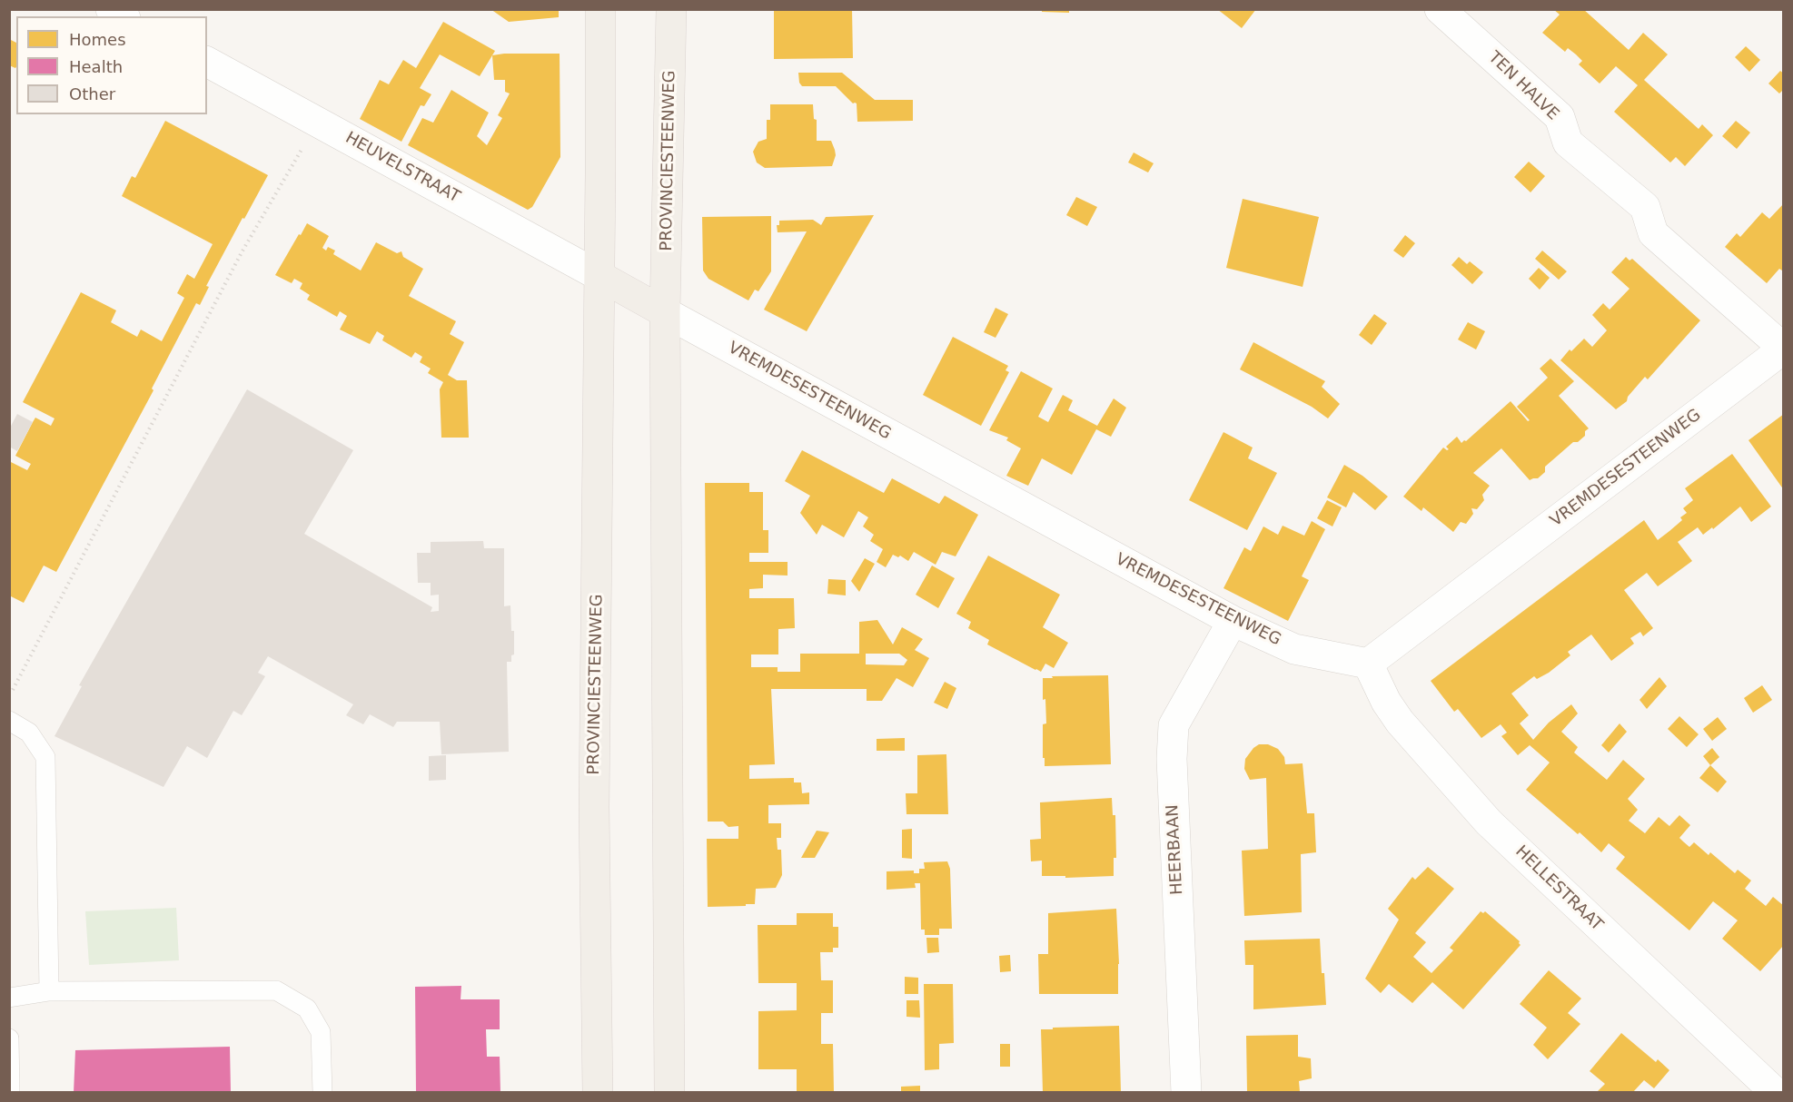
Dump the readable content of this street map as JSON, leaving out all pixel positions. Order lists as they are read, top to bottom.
{
  "streets": {
    "main road": ["PROVINCIESTEENWEG"],
    "street": [
      "TEN HALVE",
      "HEUVELSTRAAT",
      "VREMDESESTEENWEG",
      "HEERBAAN",
      "HELLESTRAAT"
    ]
  },
  "crossings": [
    ["TEN HALVE", "VREMDESESTEENWEG"],
    ["PROVINCIESTEENWEG", "HEUVELSTRAAT"],
    ["PROVINCIESTEENWEG", "VREMDESESTEENWEG"],
    ["VREMDESESTEENWEG", "HEERBAAN"],
    ["VREMDESESTEENWEG", "HELLESTRAAT"]
  ],
  "legend": ["Homes", "Health", "Other"]
}
